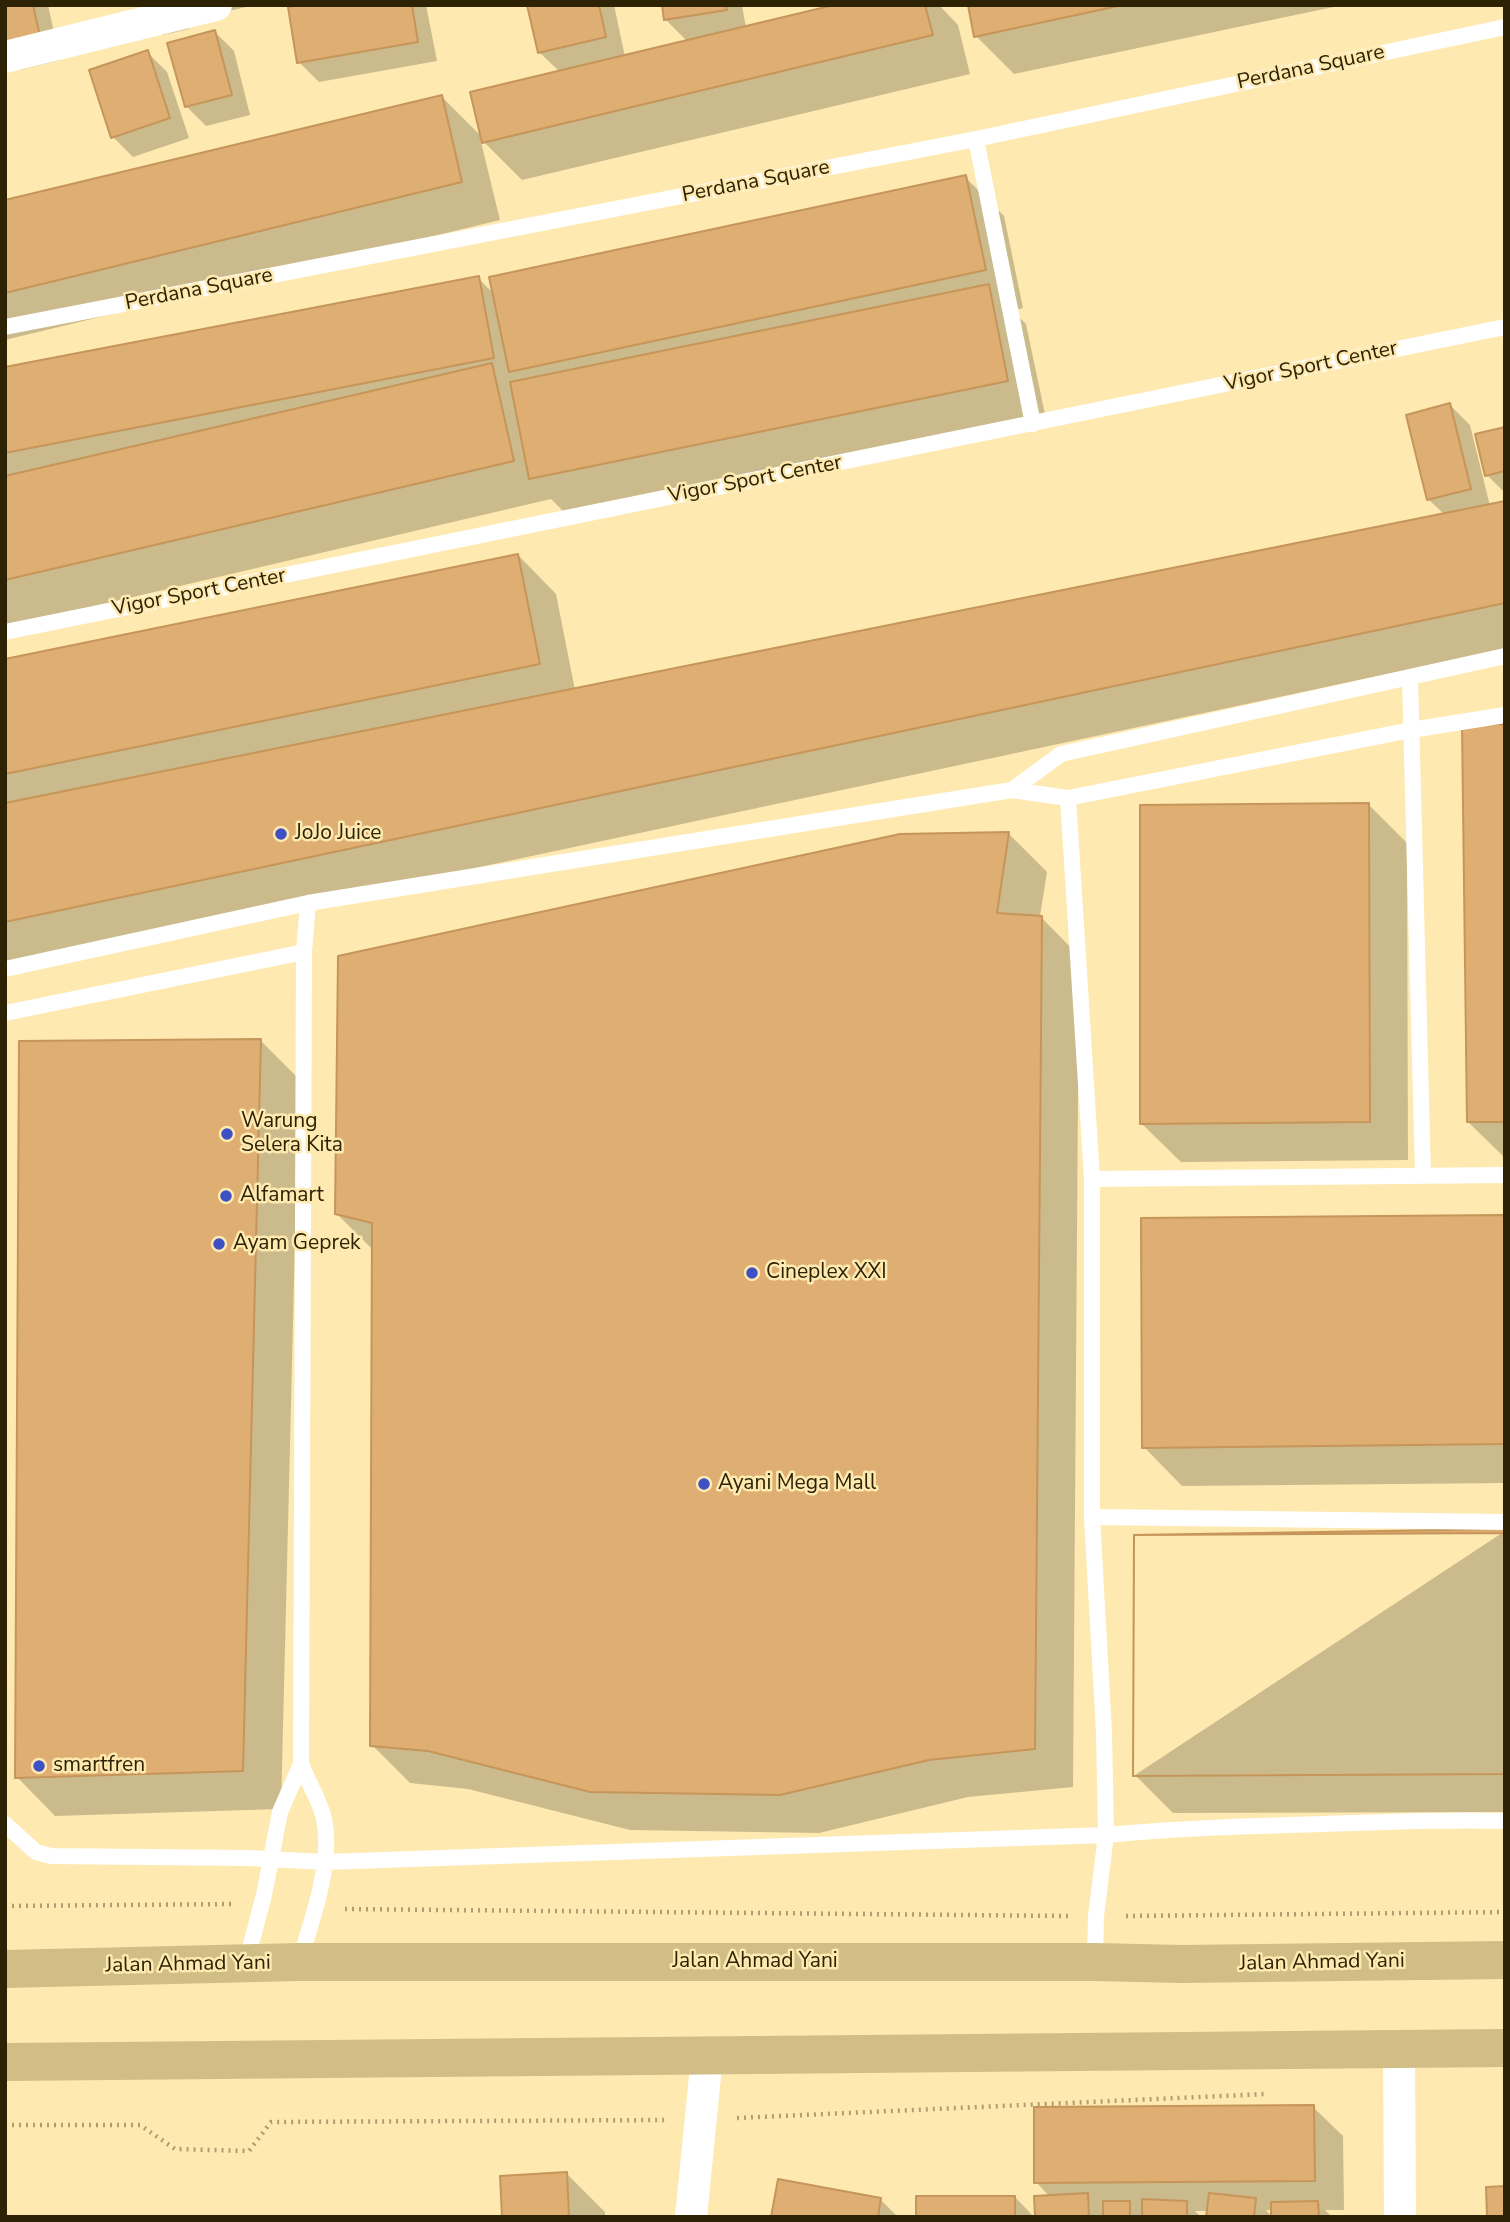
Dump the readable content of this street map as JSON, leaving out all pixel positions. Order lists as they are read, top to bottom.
{
  "streets": {
    "highway": ["Jalan Ahmad Yani"],
    "lane": ["Perdana Square", "Vigor Sport Center"]
  },
  "places": [
    "JoJo Juice",
    "Warung Selera Kita",
    "Alfamart",
    "Ayam Geprek",
    "Cineplex XXI",
    "Ayani Mega Mall",
    "smartfren"
  ]
}
